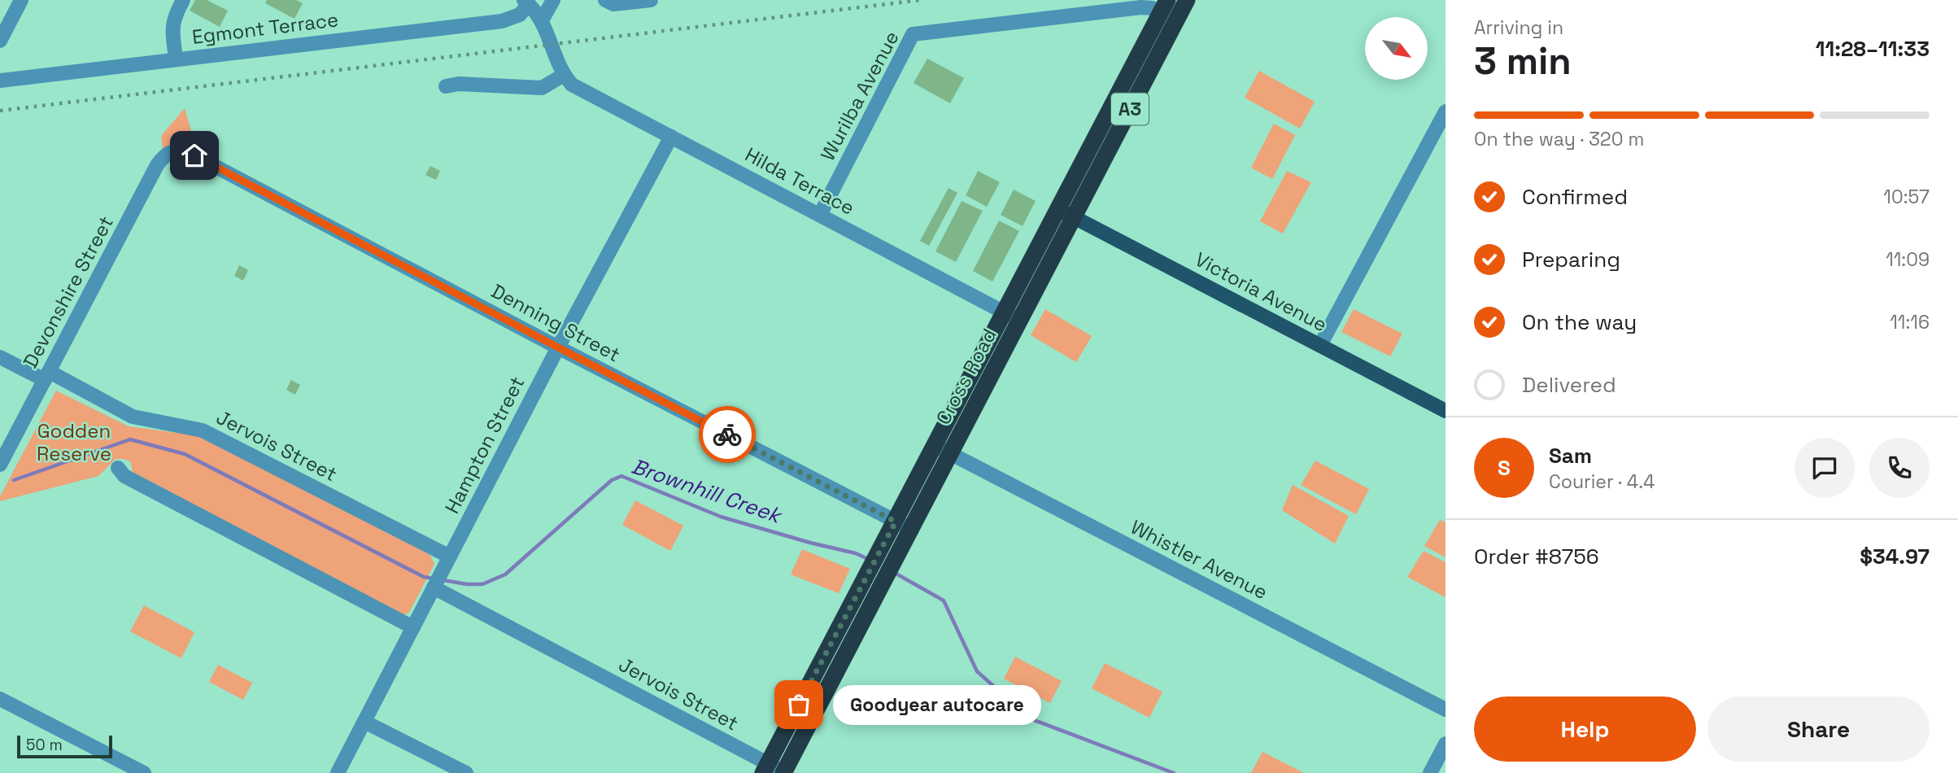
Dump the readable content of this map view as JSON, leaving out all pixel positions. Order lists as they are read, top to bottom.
{
  "streets": {
    "highway": ["A3", "Cross Road"],
    "main road": ["Victoria Avenue"],
    "street": [
      "Egmont Terrace",
      "Wurilba Avenue",
      "Hilda Terrace",
      "Devonshire Street",
      "Denning Street",
      "Hampton Street",
      "Jervois Street",
      "Whistler Avenue"
    ]
  },
  "crossings": [
    ["Wurilba Avenue", "Hilda Terrace"],
    ["Wurilba Avenue", "Cross Road"],
    ["Hilda Terrace", "Cross Road"],
    ["Hilda Terrace", "Hampton Street"],
    ["Devonshire Street", "Denning Street"],
    ["Devonshire Street", "Jervois Street"],
    ["Victoria Avenue", "Cross Road"],
    ["Denning Street", "Cross Road"],
    ["Denning Street", "Hampton Street"],
    ["Cross Road", "Jervois Street"],
    ["Cross Road", "Whistler Avenue"],
    ["Hampton Street", "Jervois Street"]
  ],
  "water": ["Brownhill Creek"],
  "parks": ["Godden Reserve"],
  "places": ["Goodyear autocare"],
  "scale_bar": "50 m",
  "north": "bottom right",
  "page": {
    "heading": ["3 min", "Arriving in", "11:28–11:33"],
    "panel": [
      "Sam",
      "Courier · 4.4",
      "Order #8756",
      "$34.97"
    ],
    "bar": "On the way · 320 m",
    "list": [
      ["Confirmed", "10:57"],
      ["Preparing", "11:09"],
      ["On the way", "11:16"],
      "Delivered"
    ],
    "round": "S",
    "bubble": "Goodyear autocare",
    "buttons": ["Help", "Share"],
    "scale": "50 m"
  }
}
